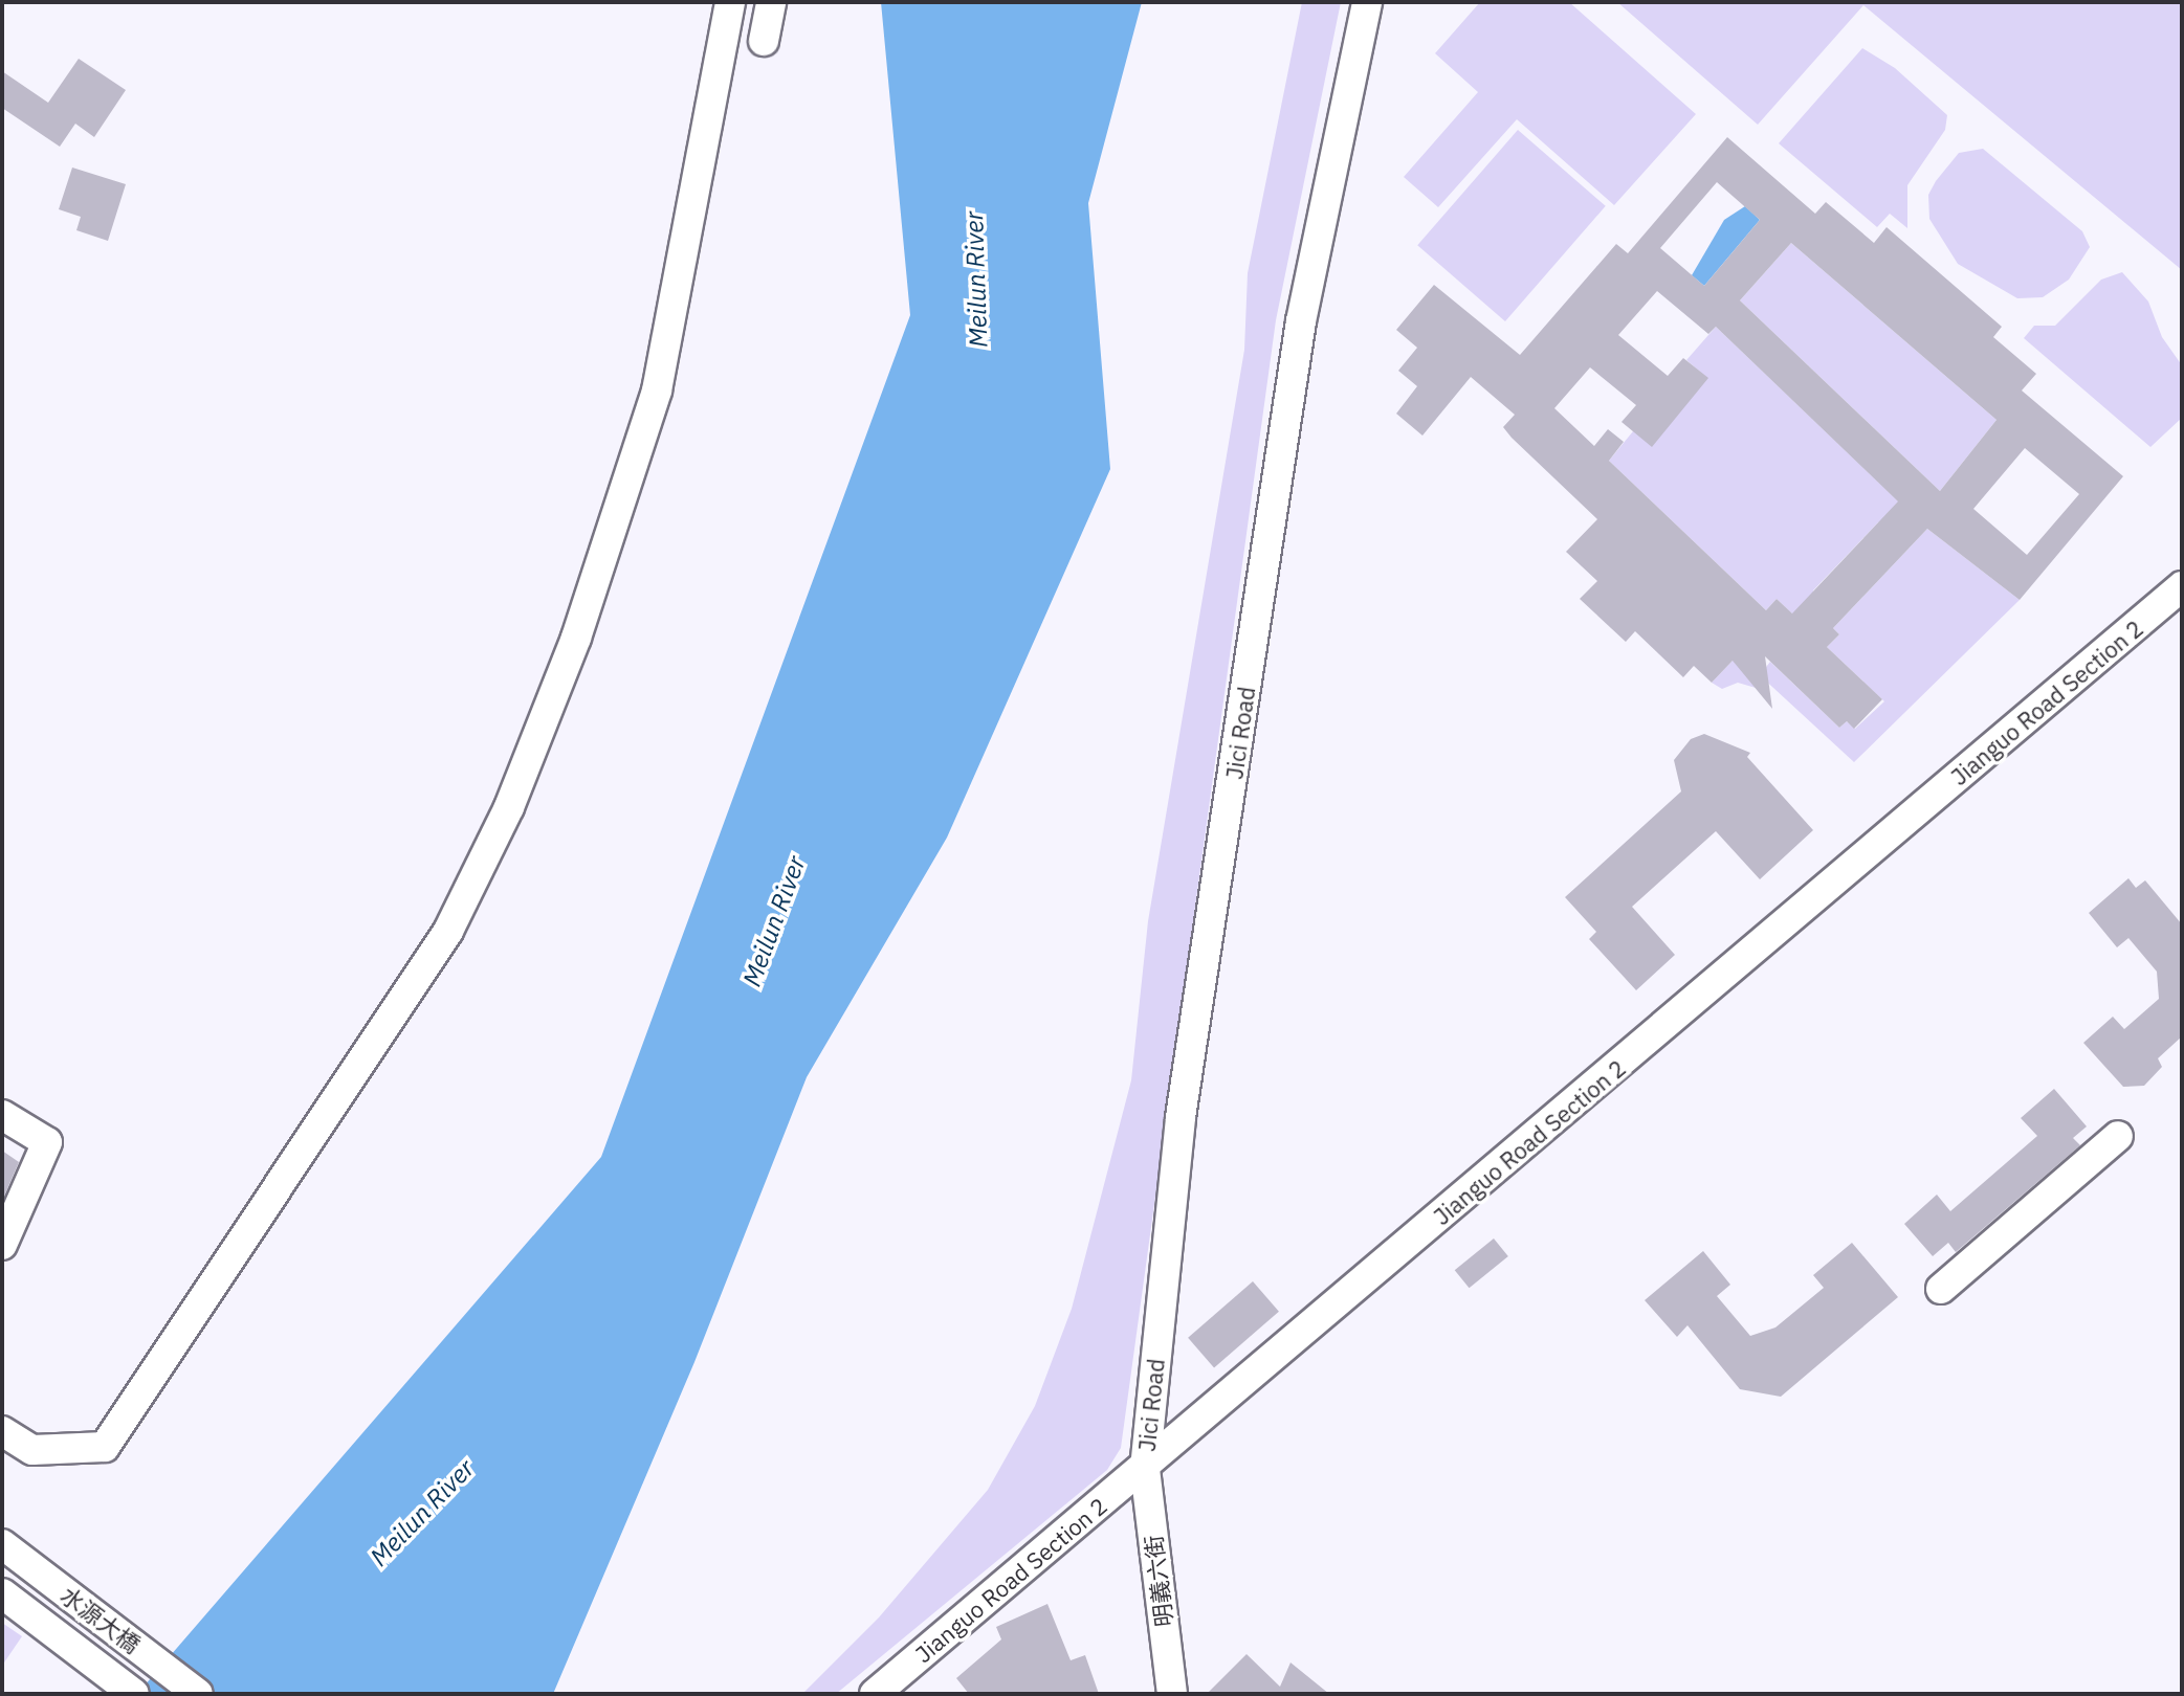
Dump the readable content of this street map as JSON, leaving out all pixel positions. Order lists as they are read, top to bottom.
{
  "streets": {
    "street": [
      "Jianguo Road Section 2",
      "Jici Road",
      "明義六街",
      "水源大橋"
    ]
  },
  "crossings": [
    ["Jianguo Road Section 2", "Jici Road"],
    ["Jianguo Road Section 2", "明義六街"],
    ["Jici Road", "明義六街"]
  ],
  "water": ["Meilun River"]
}
